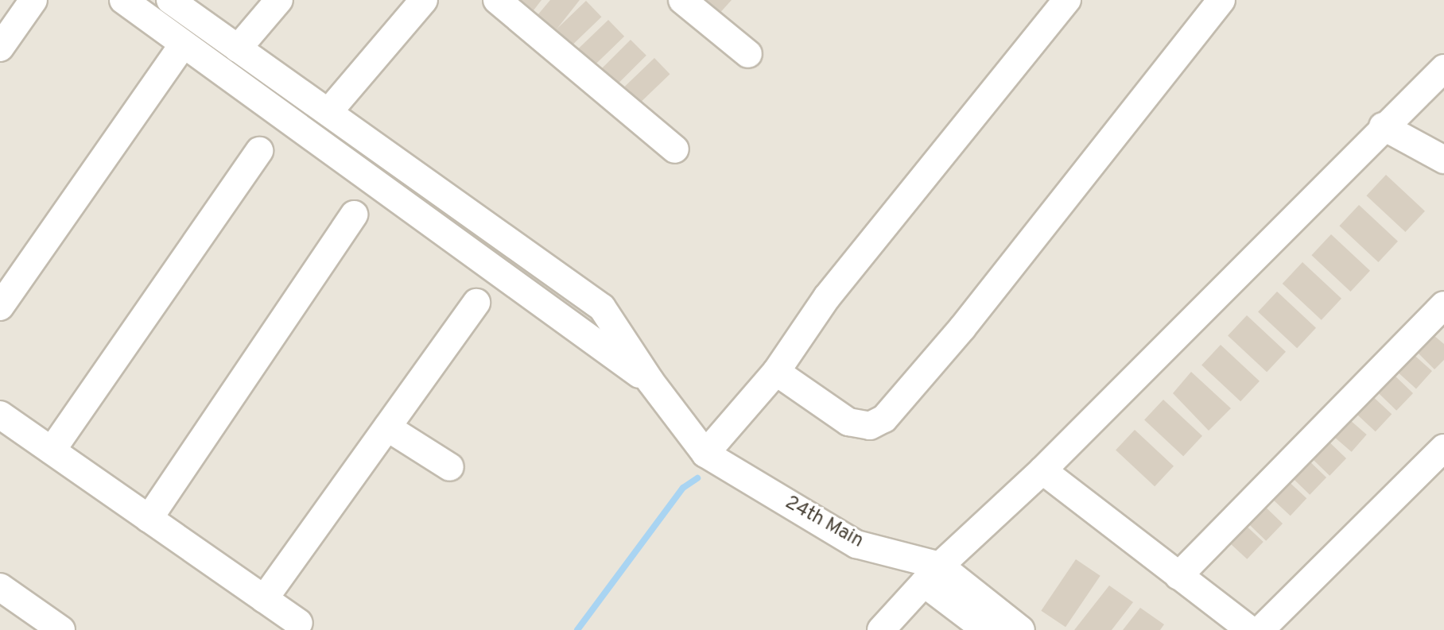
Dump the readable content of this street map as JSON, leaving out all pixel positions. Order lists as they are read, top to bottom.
{
  "streets": {
    "street": ["24th Main"]
  }
}
